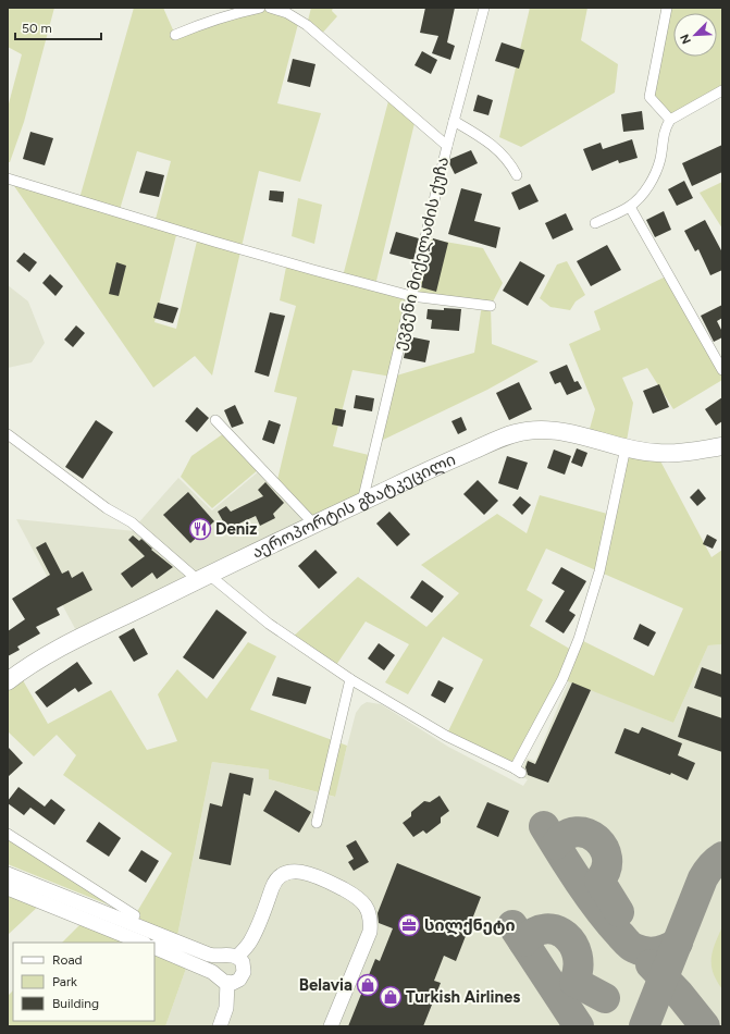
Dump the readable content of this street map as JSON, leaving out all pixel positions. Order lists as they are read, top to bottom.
{
  "streets": {
    "highway": ["აეროპორტის გზატკეცილი"],
    "street": ["ევგენი მიქელაძის ქუჩა"]
  },
  "crossings": [
    ["ევგენი მიქელაძის ქუჩა", "აეროპორტის გზატკეცილი"]
  ],
  "places": {
    "restaurant": ["Deniz"],
    "office": ["სილქნეტი"],
    "shop": ["Belavia", "Turkish Airlines"]
  },
  "legend": ["Road", "Park", "Building"],
  "scale_bar": "50 m",
  "north": "bottom left"
}
